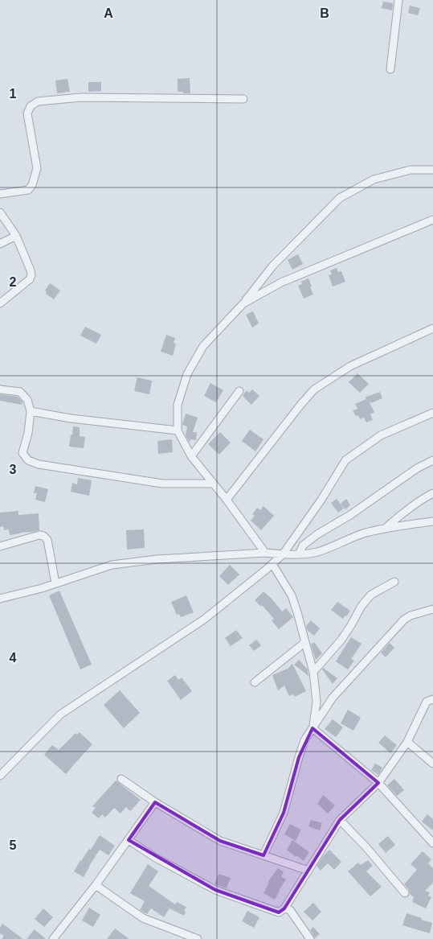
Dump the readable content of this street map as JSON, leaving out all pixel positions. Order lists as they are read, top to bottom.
{
  "grid": {
    "columns": ["A", "B"],
    "rows": [
      "1",
      "2",
      "3",
      "4",
      "5"
    ]
  }
}
